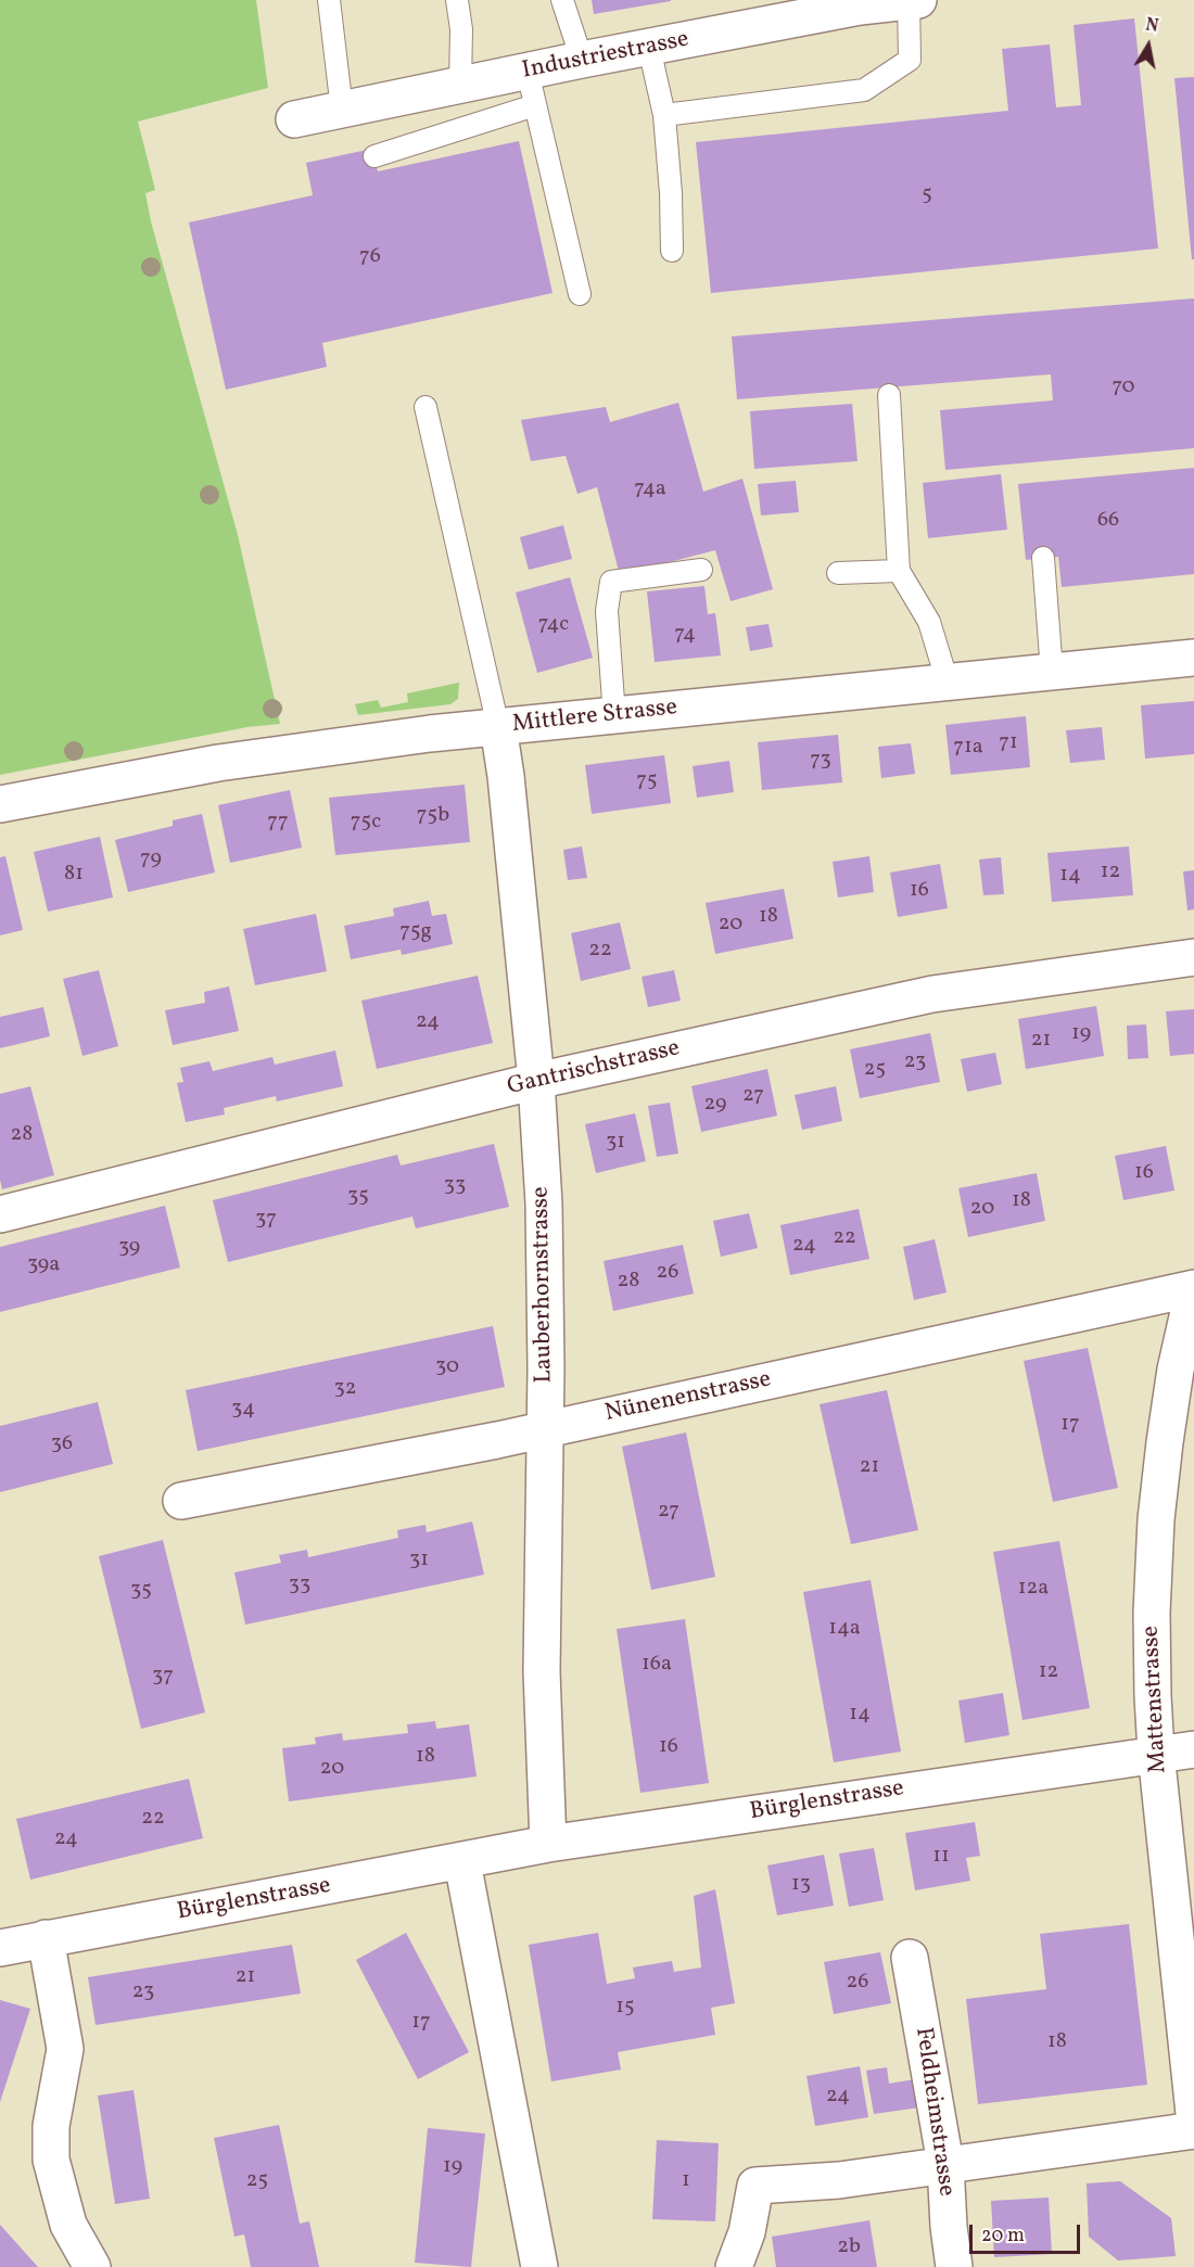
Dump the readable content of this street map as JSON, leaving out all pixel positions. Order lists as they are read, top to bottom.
{
  "streets": {
    "street": [
      "Industriestrasse",
      "Mittlere Strasse",
      "Gantrischstrasse",
      "Lauberhornstrasse",
      "Nünenenstrasse",
      "Mattenstrasse",
      "Bürglenstrasse",
      "Feldheimstrasse"
    ]
  },
  "crossings": [
    ["Mittlere Strasse", "Lauberhornstrasse"],
    ["Gantrischstrasse", "Lauberhornstrasse"],
    ["Lauberhornstrasse", "Nünenenstrasse"],
    ["Lauberhornstrasse", "Bürglenstrasse"],
    ["Nünenenstrasse", "Mattenstrasse"],
    ["Mattenstrasse", "Bürglenstrasse"]
  ],
  "house_numbers": [
    "5",
    "76",
    "70",
    "74a",
    "66",
    "74c",
    "74",
    "71",
    "71a",
    "73",
    "75",
    "75b",
    "77",
    "75c",
    "79",
    "12",
    "81",
    "14",
    "16",
    "18",
    "20",
    "75g",
    "22",
    "24",
    "19",
    "21",
    "23",
    "25",
    "27",
    "29",
    "28",
    "31",
    "16",
    "33",
    "35",
    "18",
    "20",
    "37",
    "22",
    "24",
    "39",
    "39a",
    "26",
    "28",
    "30",
    "32",
    "34",
    "17",
    "36",
    "21",
    "27",
    "31",
    "33",
    "12a",
    "35",
    "14a",
    "16a",
    "12",
    "37",
    "14",
    "16",
    "18",
    "20",
    "22",
    "24",
    "11",
    "13",
    "21",
    "26",
    "23",
    "15",
    "17",
    "18",
    "24",
    "19",
    "25",
    "1",
    "2b"
  ],
  "scale_bar": "20 m",
  "north": "top"
}
